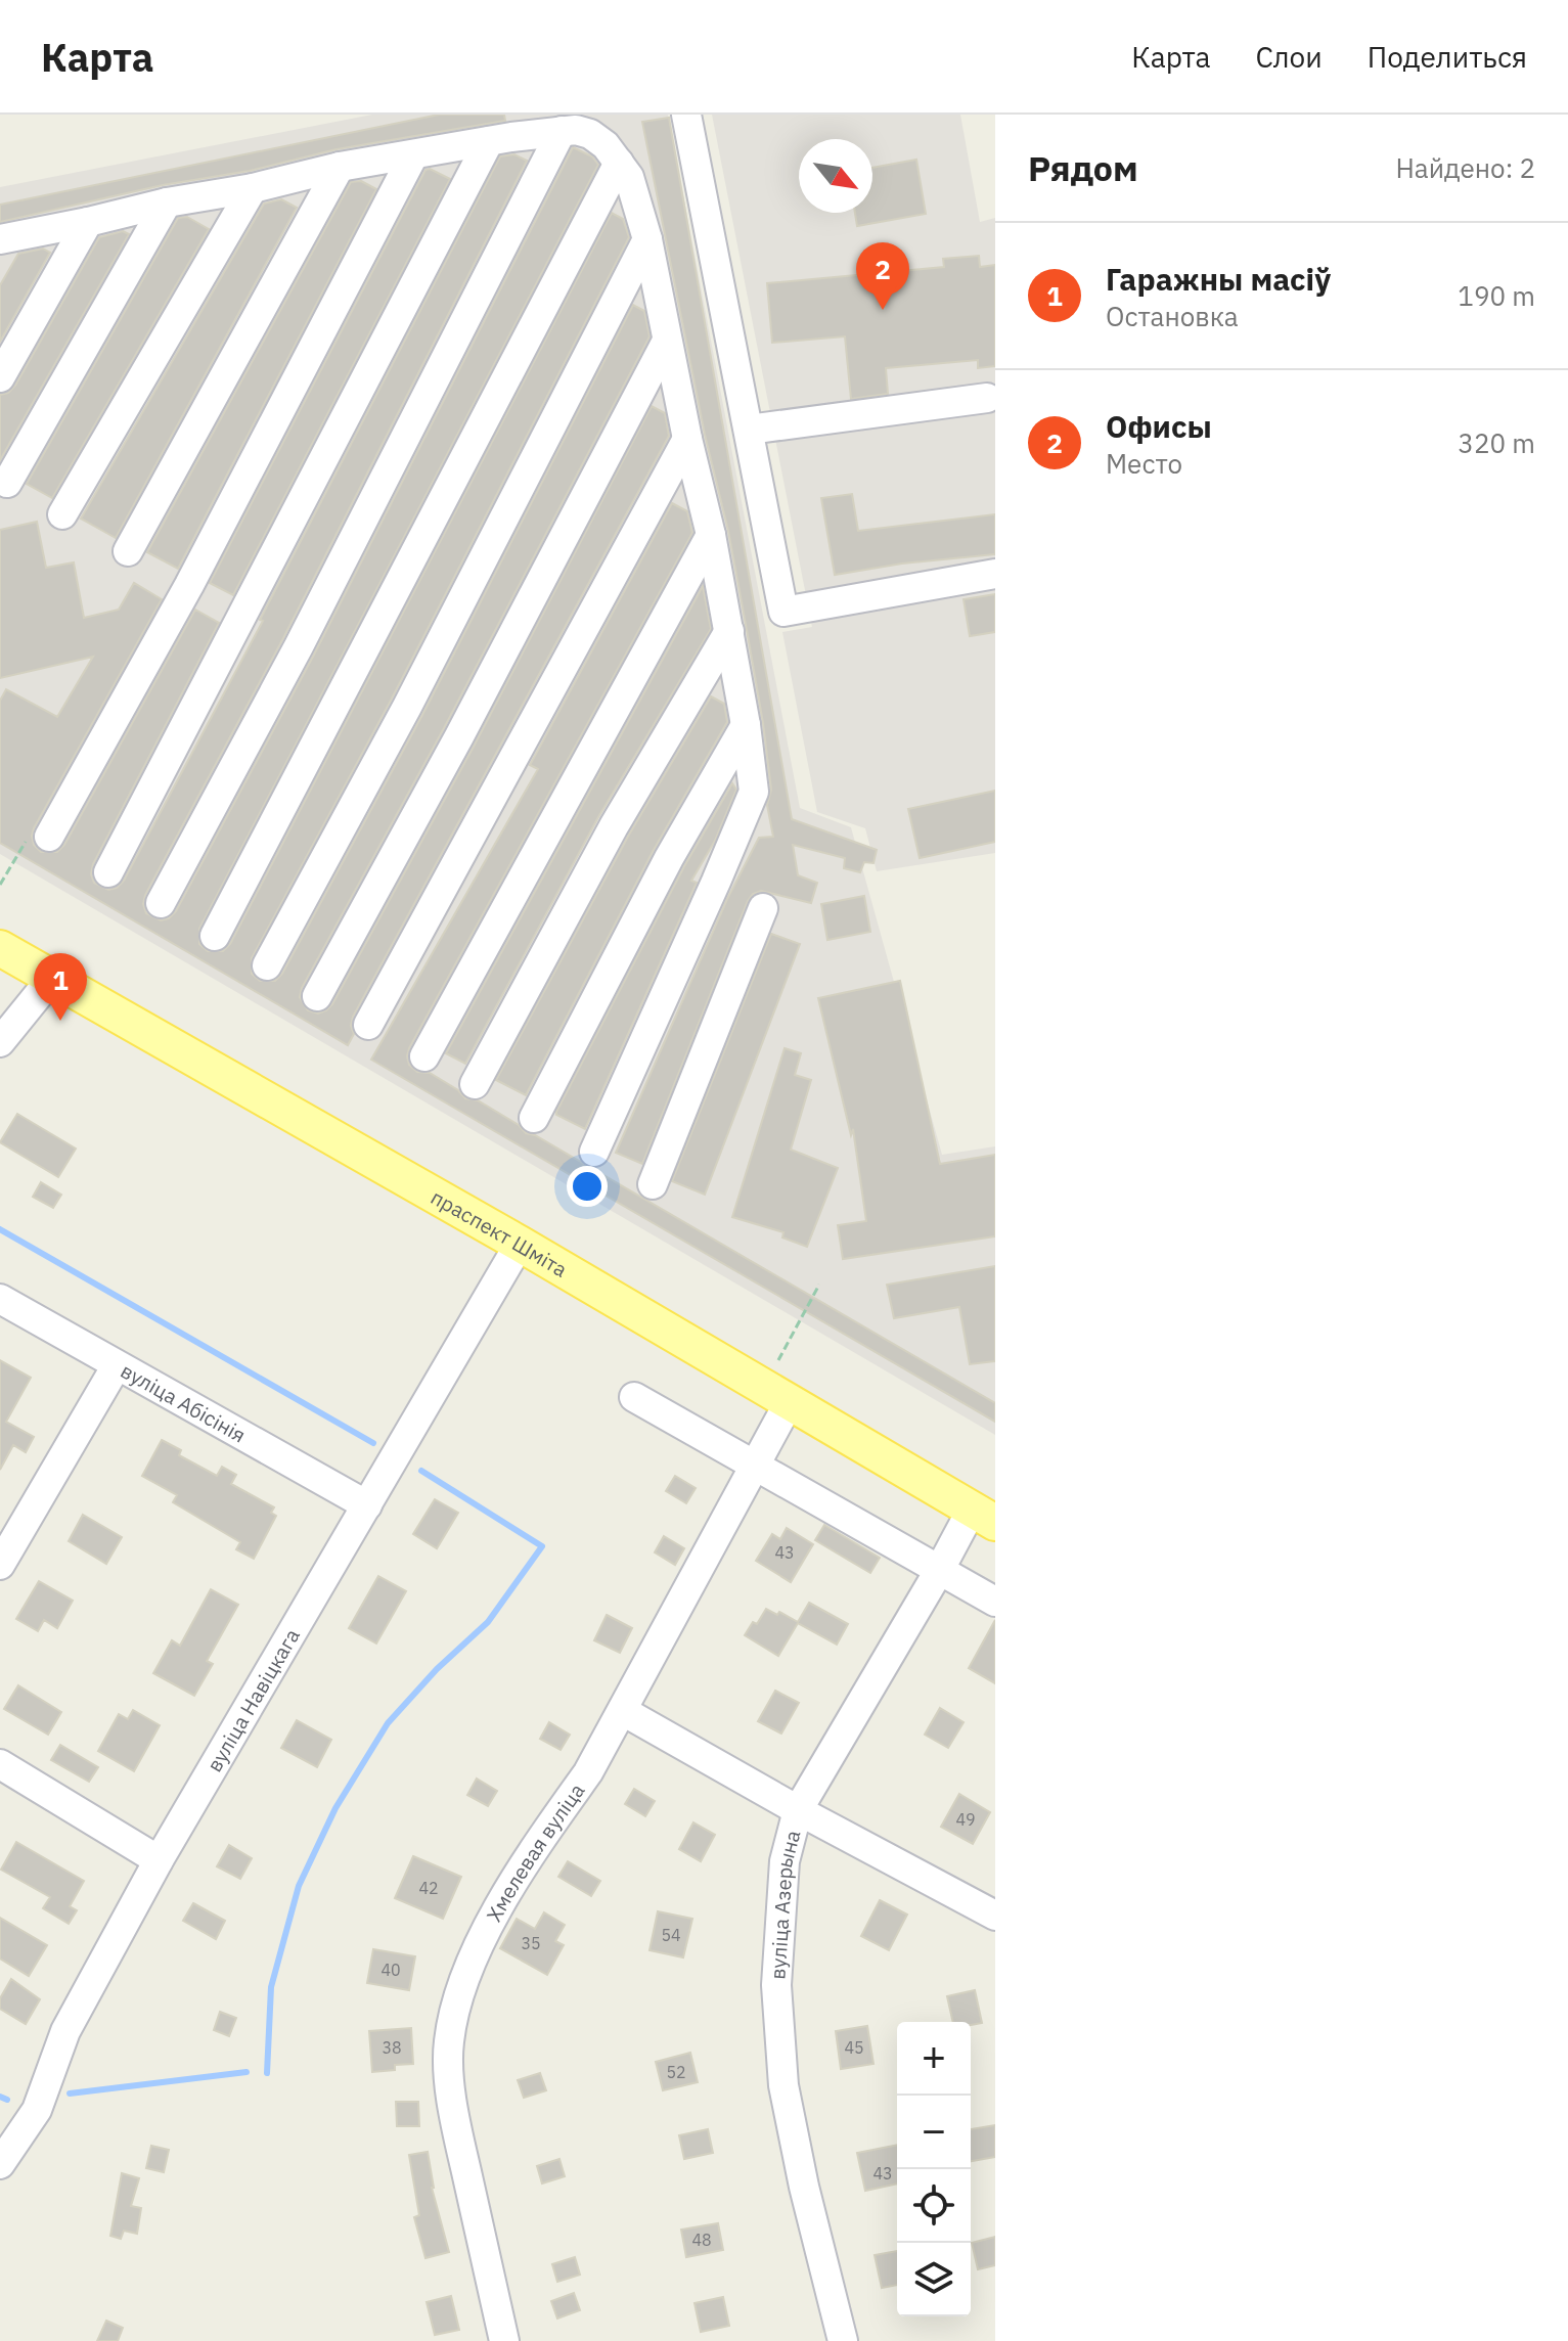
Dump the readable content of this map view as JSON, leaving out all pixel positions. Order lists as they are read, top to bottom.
{
  "streets": {
    "main road": ["праспект Шміта"],
    "street": [
      "вуліца Абісінія",
      "вуліца Навіцкага",
      "Хмелевая вуліца",
      "вуліца Азерына"
    ]
  },
  "crossings": [
    ["праспект Шміта", "вуліца Навіцкага"],
    ["праспект Шміта", "Хмелевая вуліца"],
    ["праспект Шміта", "вуліца Азерына"],
    ["вуліца Абісінія", "вуліца Навіцкага"]
  ],
  "house_numbers": [
    "43",
    "49",
    "42",
    "54",
    "35",
    "40",
    "38",
    "45",
    "52",
    "43",
    "48"
  ],
  "north": "bottom right",
  "page": {
    "header": "Карта",
    "nav": ["Карта", "Слои", "Поделиться"],
    "heading": ["Рядом", "Найдено: 2"],
    "list": [
      {
        "mark": "1",
        "name": "Гаражны масіў",
        "note": "Остановка",
        "value": "190 m"
      },
      {
        "mark": "2",
        "name": "Офисы",
        "note": "Место",
        "value": "320 m"
      }
    ],
    "pins": ["2", "1"],
    "map_buttons": ["+", "−"]
  }
}
